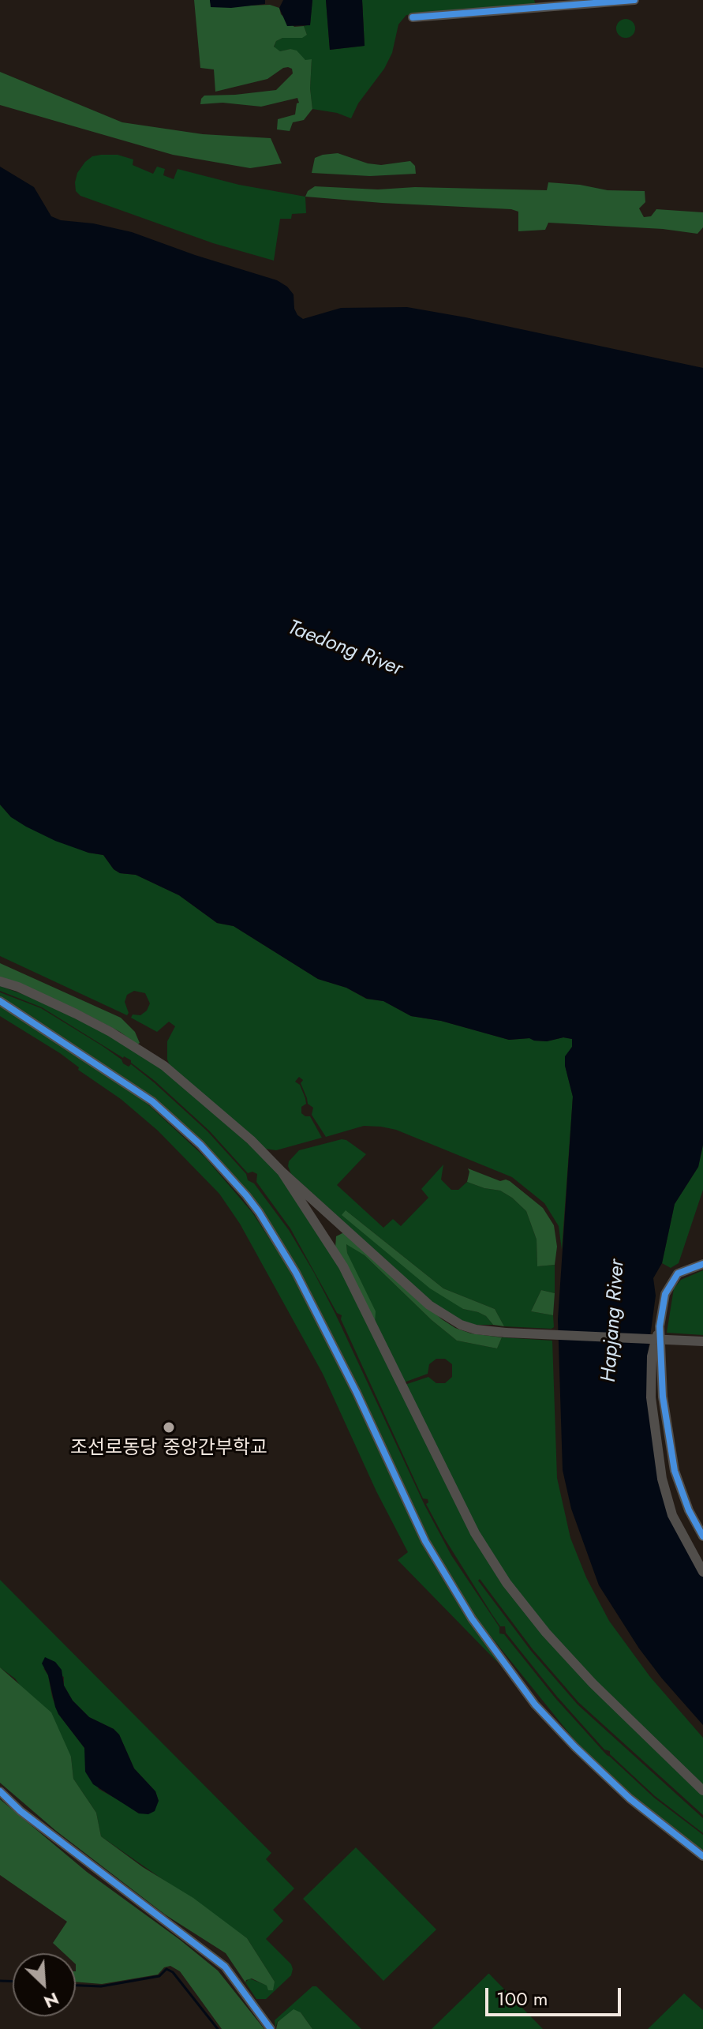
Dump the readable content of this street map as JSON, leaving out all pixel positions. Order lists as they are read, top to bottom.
{
  "water": ["Taedong River", "Hapjang River"],
  "places": ["조선로동당 중앙간부학교"],
  "scale_bar": "100 m",
  "north": "bottom right"
}
